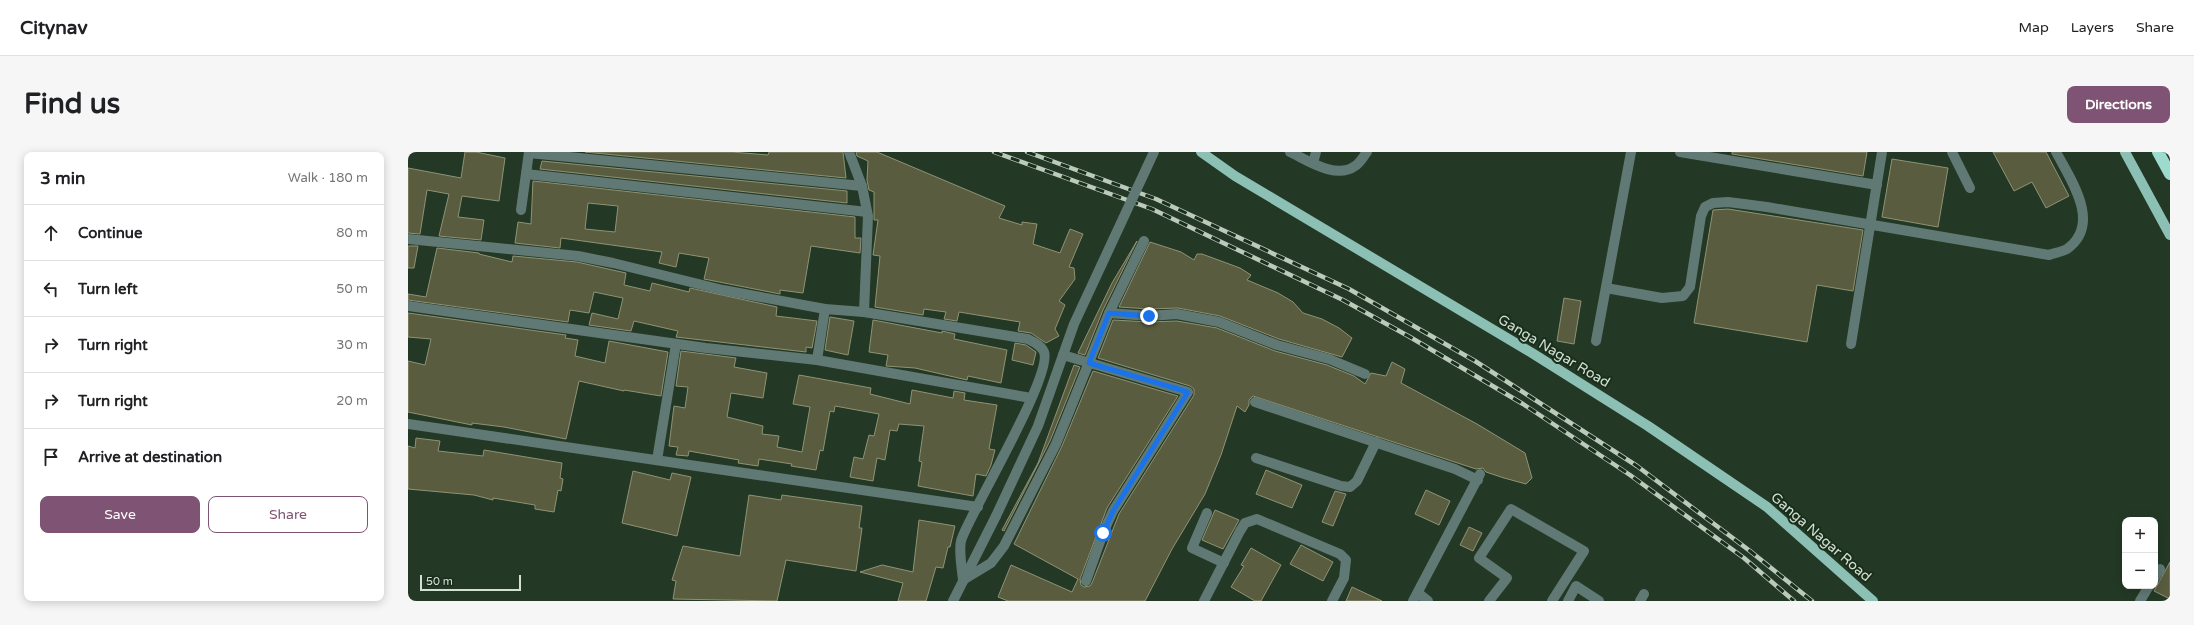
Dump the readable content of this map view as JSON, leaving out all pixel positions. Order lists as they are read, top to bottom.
{
  "streets": {
    "main road": ["Ganga Nagar Road"]
  },
  "scale_bar": "50 m",
  "page": {
    "header": "Citynav",
    "nav": ["Map", "Layers", "Share"],
    "buttons": [
      "Directions",
      ["Save", "Share"]
    ],
    "title": "Find us",
    "heading": ["3 min", "Walk · 180 m"],
    "list": [
      ["Continue", "80 m"],
      ["Turn left", "50 m"],
      ["Turn right", "30 m"],
      ["Turn right", "20 m"],
      "Arrive at destination"
    ],
    "map_buttons": ["+", "−"],
    "scale": "50 m"
  }
}
